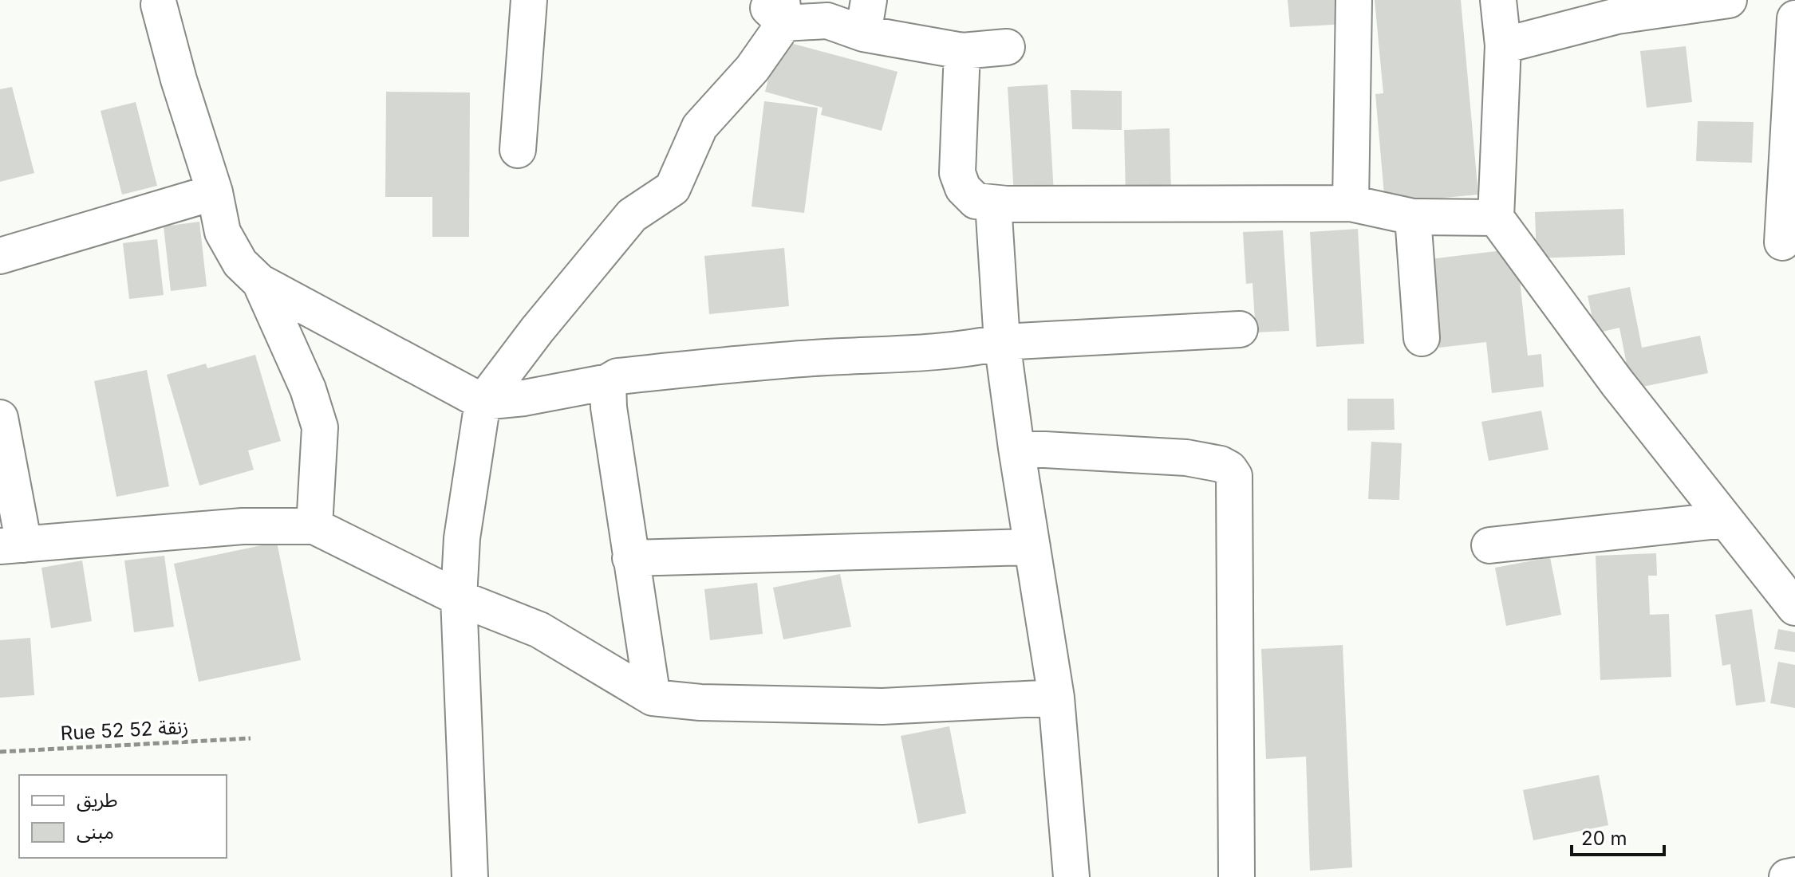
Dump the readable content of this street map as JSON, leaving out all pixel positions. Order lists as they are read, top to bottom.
{
  "streets": {
    "path": ["Rue 52 زنقة 52"]
  },
  "legend": ["طريق", "مبنى"],
  "scale_bar": "20 m"
}
